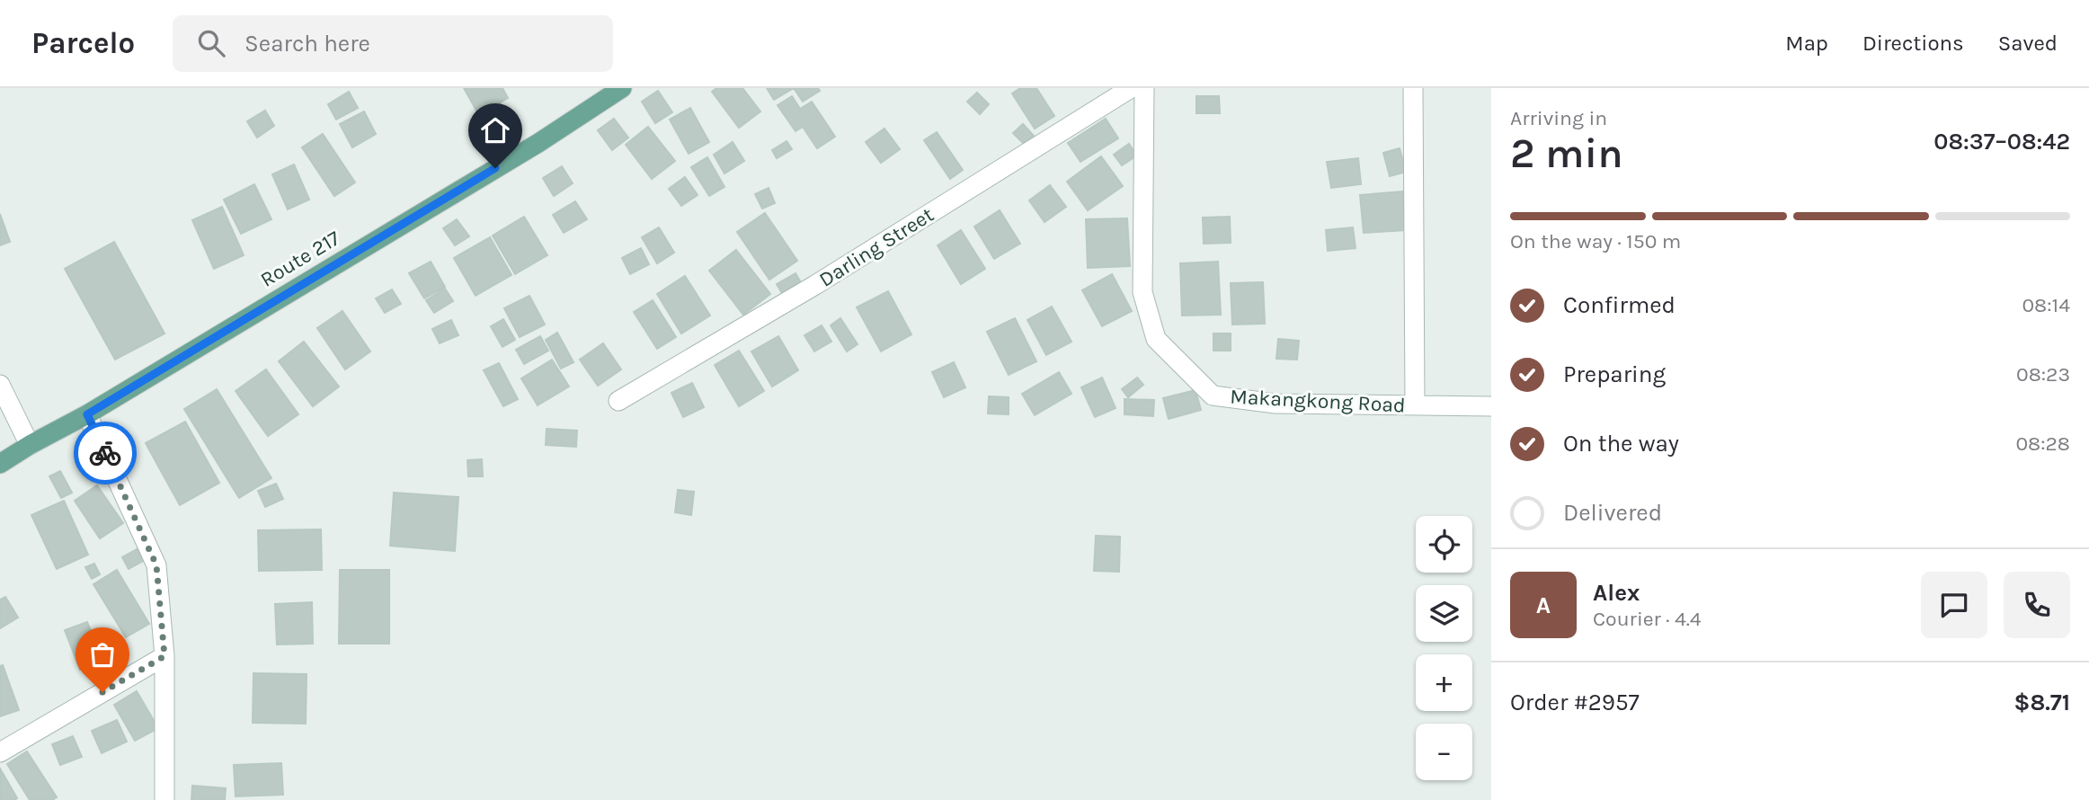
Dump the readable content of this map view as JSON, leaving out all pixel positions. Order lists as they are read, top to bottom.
{
  "streets": {
    "main road": ["Route 217"],
    "street": ["Darling Street", "Makangkong Road"]
  },
  "page": {
    "header": "Parcelo",
    "search": "Search here",
    "nav": ["Map", "Directions", "Saved"],
    "heading": ["2 min", "Arriving in", "08:37–08:42"],
    "panel": [
      "Alex",
      "Courier · 4.4",
      "Order #2957",
      "$8.71"
    ],
    "bar": "On the way · 150 m",
    "list": [
      ["Confirmed", "08:14"],
      ["Preparing", "08:23"],
      ["On the way", "08:28"],
      "Delivered"
    ],
    "map_buttons": ["+", "−"],
    "round": "A"
  }
}
